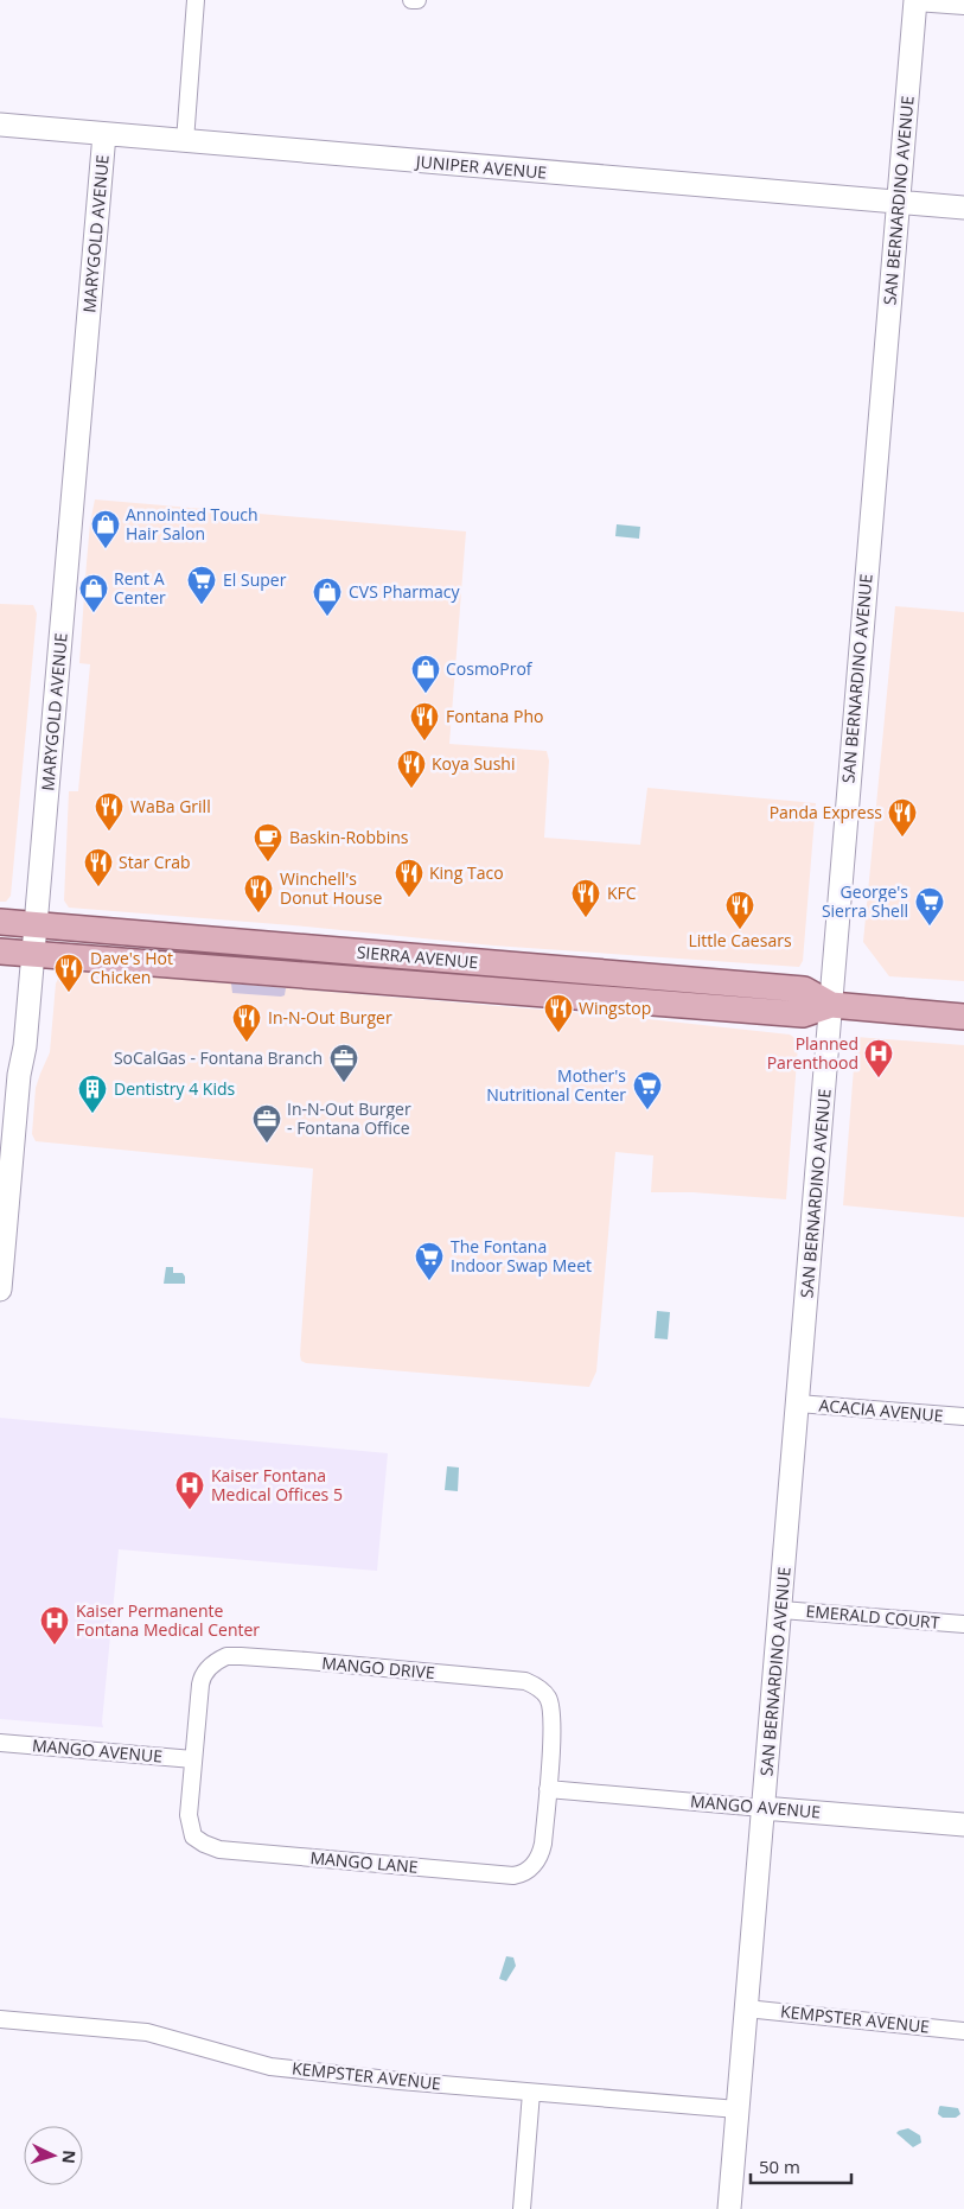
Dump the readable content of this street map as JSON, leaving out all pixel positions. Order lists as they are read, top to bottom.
{
  "streets": {
    "main road": ["SIERRA AVENUE"],
    "street": [
      "JUNIPER AVENUE",
      "SAN BERNARDINO AVENUE",
      "MARYGOLD AVENUE",
      "ACACIA AVENUE",
      "EMERALD COURT",
      "MANGO DRIVE",
      "MANGO AVENUE",
      "MANGO LANE",
      "KEMPSTER AVENUE"
    ]
  },
  "crossings": [
    ["JUNIPER AVENUE", "SAN BERNARDINO AVENUE"],
    ["JUNIPER AVENUE", "MARYGOLD AVENUE"],
    ["SAN BERNARDINO AVENUE", "SIERRA AVENUE"],
    ["SAN BERNARDINO AVENUE", "ACACIA AVENUE"],
    ["SAN BERNARDINO AVENUE", "EMERALD COURT"],
    ["SAN BERNARDINO AVENUE", "MANGO AVENUE"],
    ["SAN BERNARDINO AVENUE", "KEMPSTER AVENUE"],
    ["MARYGOLD AVENUE", "SIERRA AVENUE"],
    ["MANGO DRIVE", "MANGO AVENUE"],
    ["MANGO DRIVE", "MANGO LANE"],
    ["MANGO AVENUE", "MANGO LANE"]
  ],
  "places": {
    "shop": [
      "Annointed Touch Hair Salon",
      "Rent A Center",
      "CVS Pharmacy",
      "CosmoProf"
    ],
    "supermarket": [
      "El Super",
      "George's Sierra Shell",
      "Mother's Nutritional Center",
      "The Fontana Indoor Swap Meet"
    ],
    "restaurant": [
      "Fontana Pho",
      "Koya Sushi",
      "WaBa Grill",
      "Panda Express",
      "Star Crab",
      "King Taco",
      "Winchell's Donut House",
      "KFC",
      "Little Caesars",
      "Dave's Hot Chicken",
      "Wingstop",
      "In-N-Out Burger"
    ],
    "cafe": ["Baskin-Robbins"],
    "hospital": ["Planned Parenthood", "Kaiser Fontana Medical Offices 5", "Kaiser Permanente Fontana Medical Center"],
    "office": ["SoCalGas - Fontana Branch", "In-N-Out Burger - Fontana Office"],
    "building": ["Dentistry 4 Kids"]
  },
  "scale_bar": "50 m",
  "north": "right"
}
